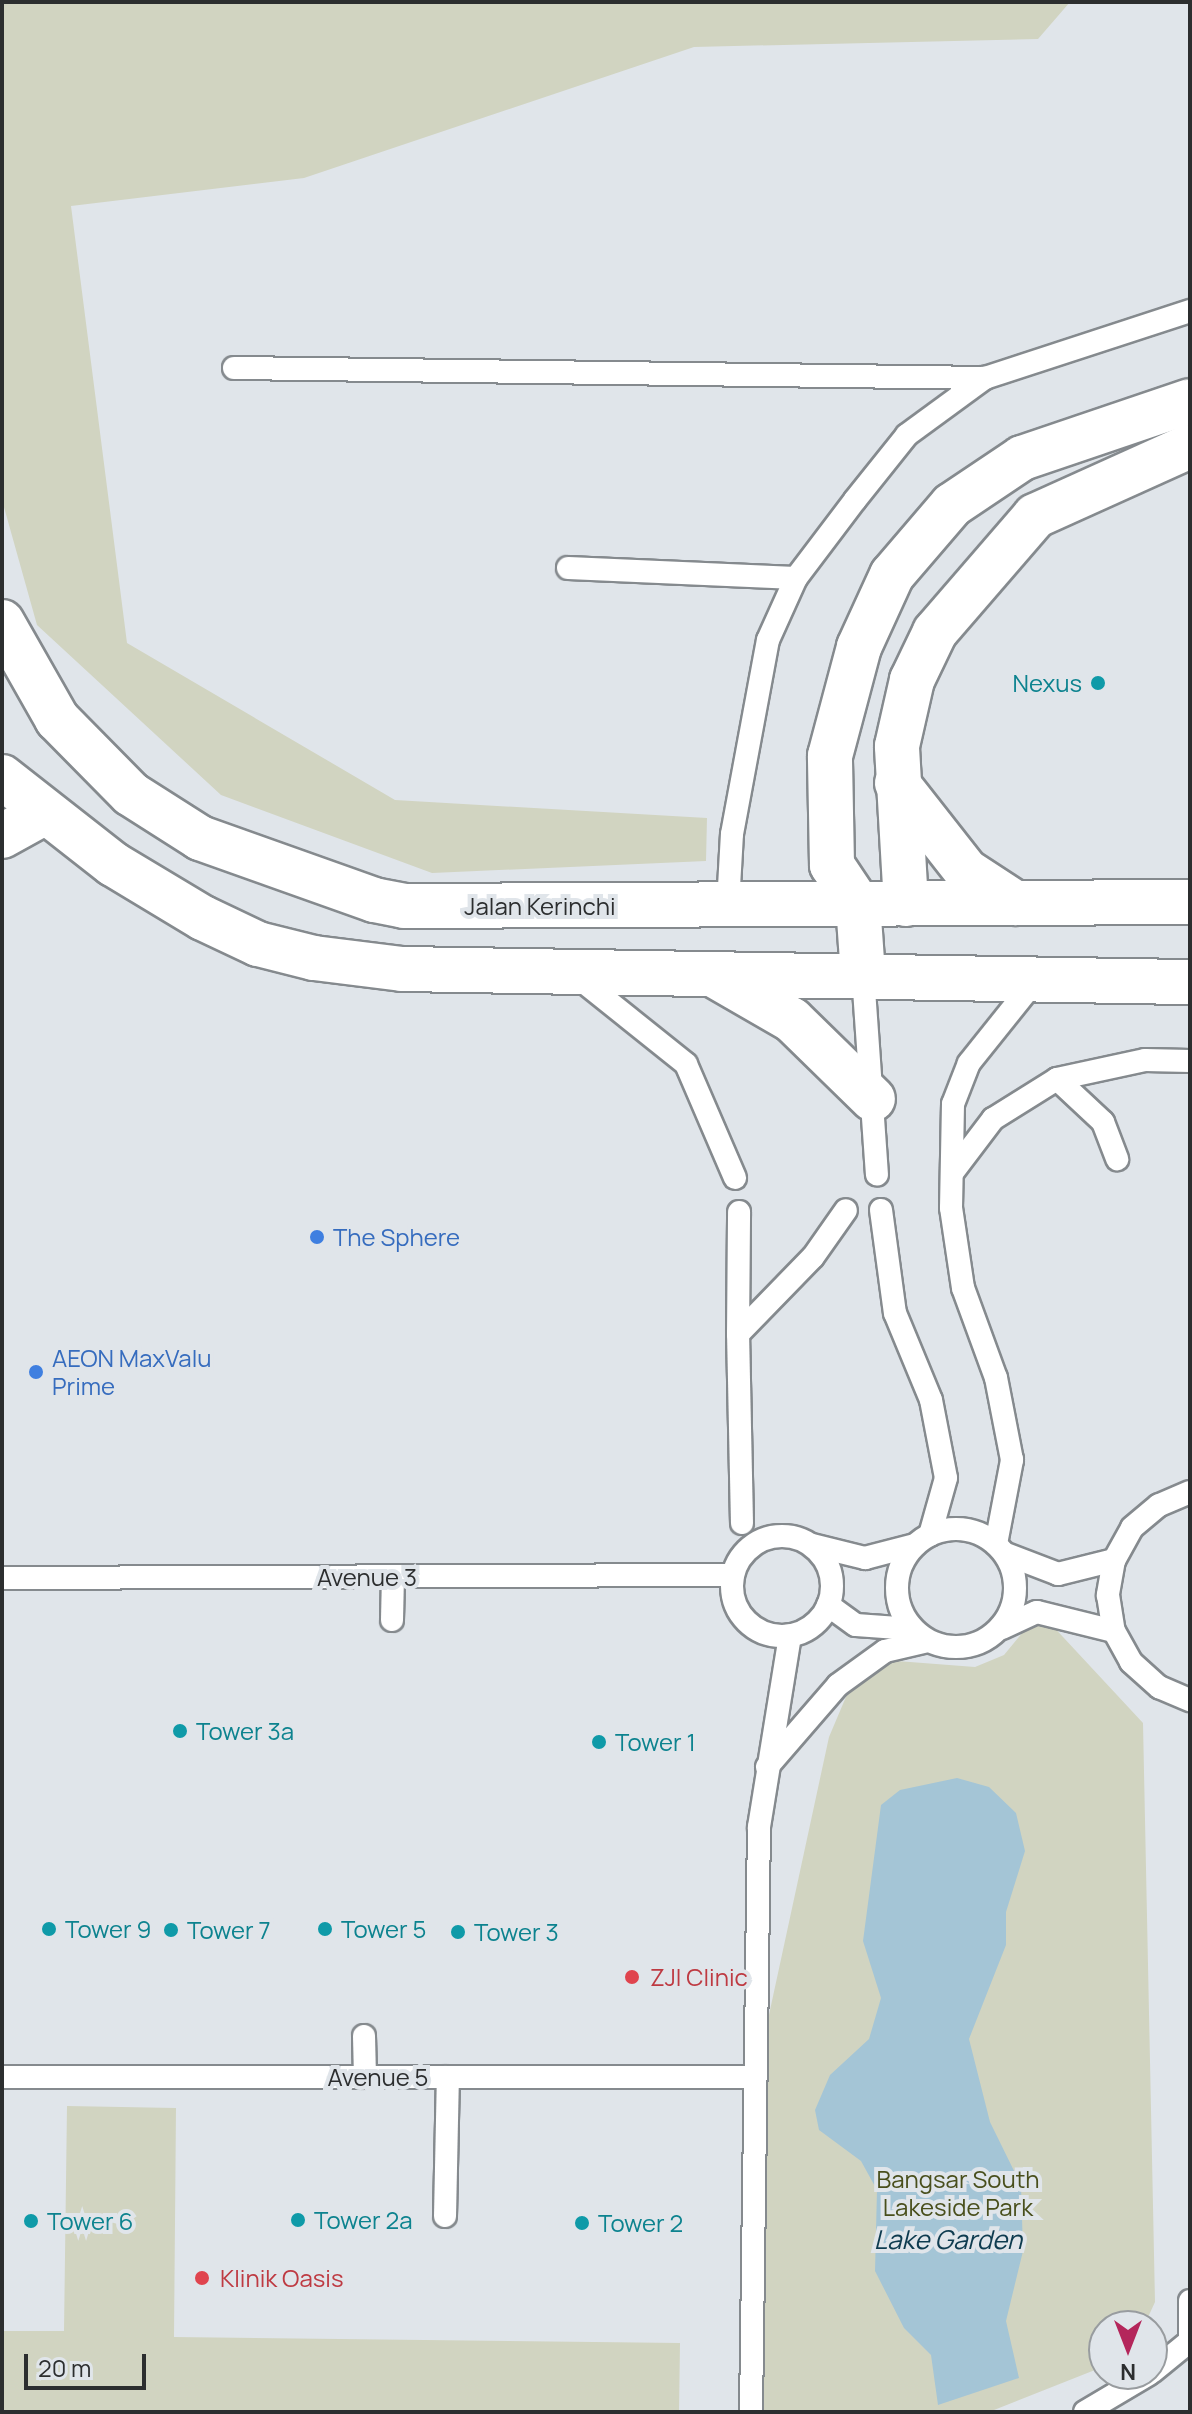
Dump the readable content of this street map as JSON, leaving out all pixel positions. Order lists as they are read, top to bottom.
{
  "streets": {
    "main road": ["Jalan Kerinchi"],
    "lane": ["Avenue 3", "Avenue 5"]
  },
  "water": ["Lake Garden"],
  "parks": ["Bangsar South Lakeside Park"],
  "places": [
    "Nexus",
    "The Sphere",
    "AEON MaxValu Prime",
    "Tower 3a",
    "Tower 1",
    "Tower 9",
    "Tower 5",
    "Tower 7",
    "Tower 3",
    "ZJI Clinic",
    "Tower 2a",
    "Tower 6",
    "Tower 2",
    "Klinik Oasis"
  ],
  "scale_bar": "20 m",
  "north": "bottom"
}
